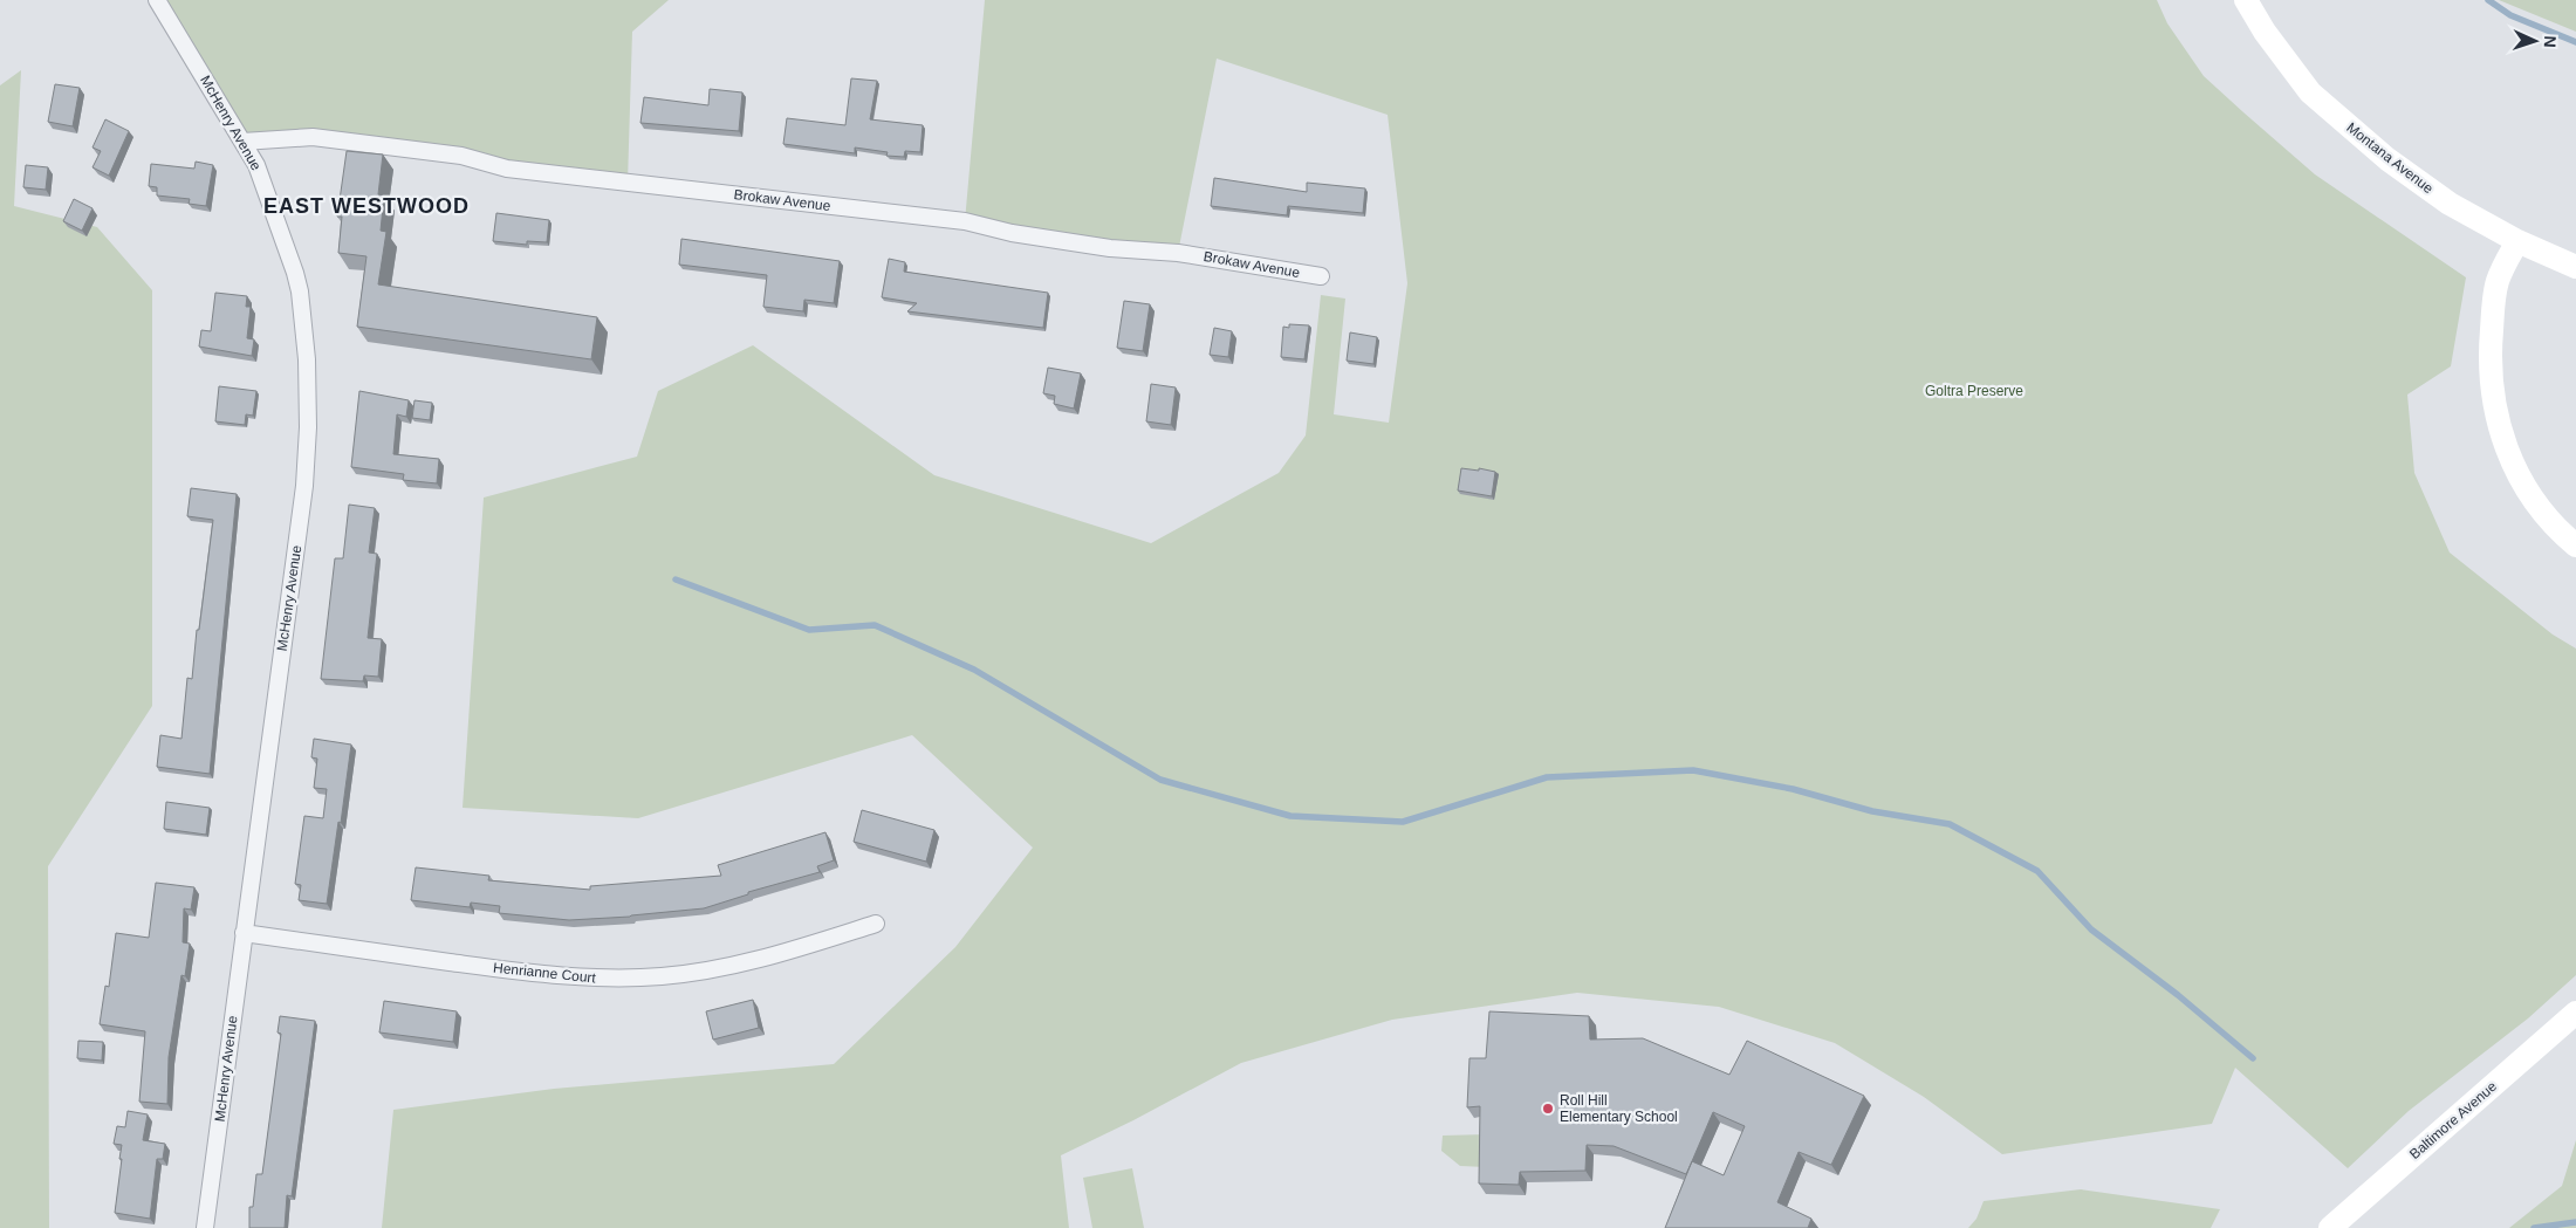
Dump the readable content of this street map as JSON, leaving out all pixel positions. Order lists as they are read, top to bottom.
{
  "streets": {
    "street": [
      "McHenry Avenue",
      "Montana Avenue",
      "Brokaw Avenue",
      "Henrianne Court",
      "Baltimore Avenue"
    ]
  },
  "crossings": [
    ["McHenry Avenue", "Brokaw Avenue"],
    ["McHenry Avenue", "Henrianne Court"]
  ],
  "districts": ["EAST WESTWOOD"],
  "parks": ["Goltra Preserve"],
  "places": ["Roll Hill Elementary School"],
  "north": "right"
}
